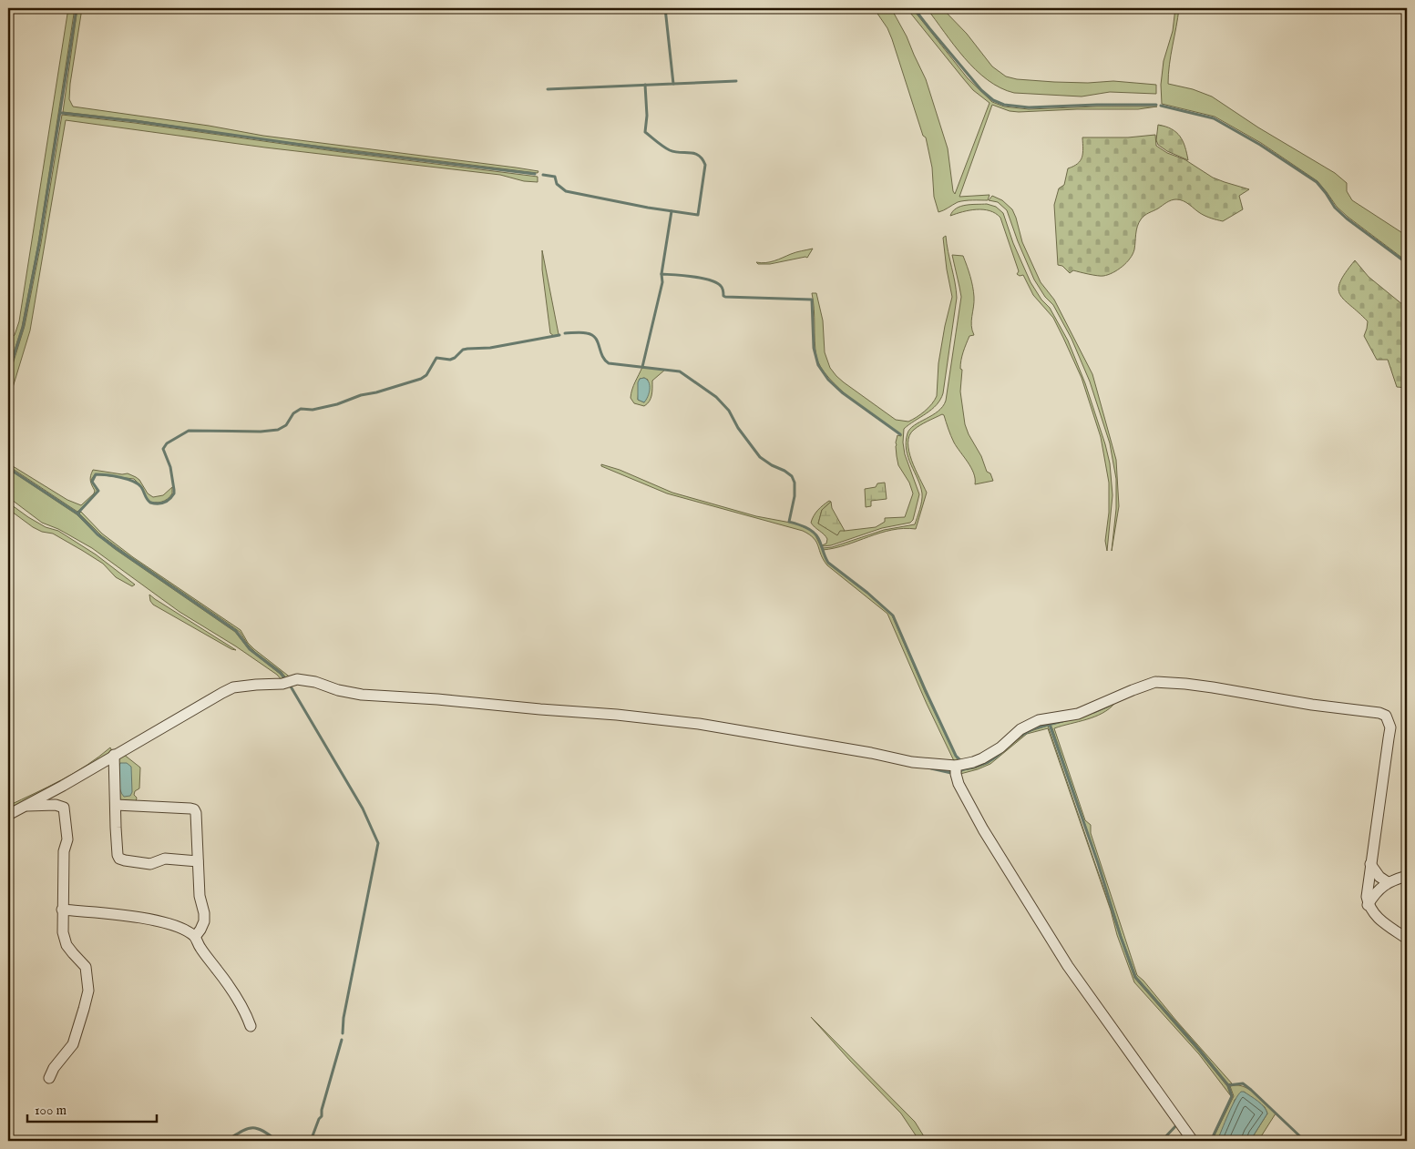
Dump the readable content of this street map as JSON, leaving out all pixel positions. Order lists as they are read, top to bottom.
{
  "scale_bar": "100 m"
}
